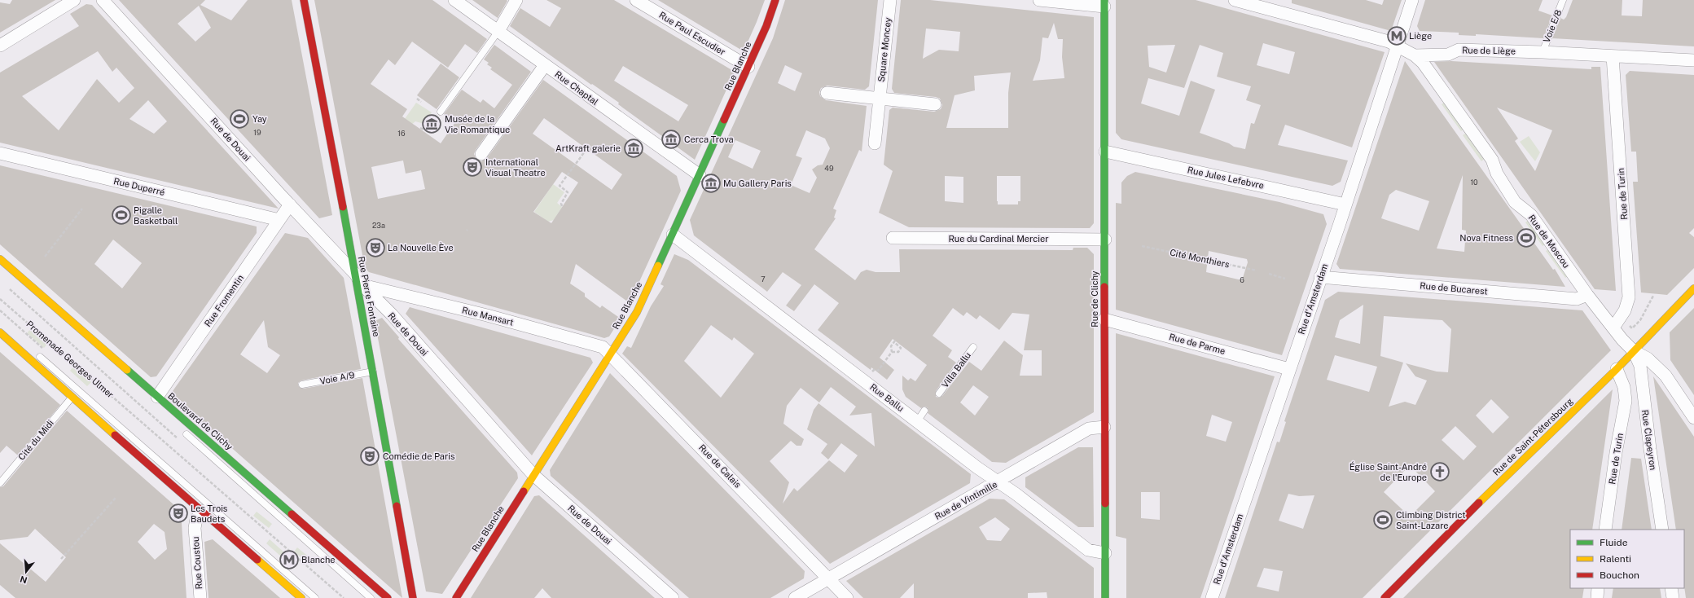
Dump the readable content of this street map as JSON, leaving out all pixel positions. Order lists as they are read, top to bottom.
{
  "streets": {
    "street": [
      "Rue Paul Escudier",
      "Square Moncey",
      "Rue de Liège",
      "Rue Blanche",
      "Rue Chaptal",
      "Rue de Douai",
      "Rue Jules Lefebvre",
      "Rue Duperré",
      "Rue de Turin",
      "Rue du Cardinal Mercier",
      "Rue de Moscou",
      "Rue de Bucarest",
      "Rue Pierre Fontaine",
      "Rue de Clichy",
      "Rue d'Amsterdam",
      "Rue Fromentin",
      "Rue Mansart",
      "Rue de Parme",
      "Rue Ballu",
      "Boulevard de Clichy",
      "Rue de Saint-Pétersbourg",
      "Rue Clapeyron",
      "Rue de Calais",
      "Rue de Vintimille",
      "Rue Coustou"
    ],
    "lane": [
      "Voie E/8",
      "Villa Ballu",
      "Voie A/9",
      "Cité du Midi"
    ],
    "path": ["Cité Monthiers", "Promenade Georges Ulmer"]
  },
  "crossings": [
    ["Voie E/8", "Rue de Liège"],
    ["Rue Paul Escudier", "Rue Blanche"],
    ["Rue de Liège", "Rue de Turin"],
    ["Rue de Liège", "Rue de Moscou"],
    ["Rue de Liège", "Rue d'Amsterdam"],
    ["Rue Blanche", "Rue Chaptal"],
    ["Rue Blanche", "Rue de Douai"],
    ["Rue Blanche", "Rue Mansart"],
    ["Rue Blanche", "Rue Ballu"],
    ["Rue Blanche", "Rue de Calais"],
    ["Rue de Douai", "Rue Pierre Fontaine"],
    ["Rue de Douai", "Rue Fromentin"],
    ["Rue de Douai", "Rue Mansart"],
    ["Rue Jules Lefebvre", "Rue de Clichy"],
    ["Rue Jules Lefebvre", "Rue d'Amsterdam"],
    ["Rue Duperré", "Rue Fromentin"],
    ["Rue de Turin", "Rue de Moscou"],
    ["Rue de Turin", "Rue de Saint-Pétersbourg"],
    ["Rue du Cardinal Mercier", "Rue de Clichy"],
    ["Rue de Moscou", "Rue de Bucarest"],
    ["Rue de Moscou", "Rue de Saint-Pétersbourg"],
    ["Rue de Moscou", "Rue Clapeyron"],
    ["Rue de Bucarest", "Rue d'Amsterdam"],
    ["Rue Pierre Fontaine", "Voie A/9"],
    ["Rue de Clichy", "Rue de Parme"],
    ["Rue de Clichy", "Rue Ballu"],
    ["Rue de Clichy", "Rue de Vintimille"],
    ["Rue d'Amsterdam", "Rue de Parme"],
    ["Rue Fromentin", "Boulevard de Clichy"],
    ["Rue Mansart", "Rue de Calais"],
    ["Rue Ballu", "Rue de Vintimille"],
    ["Rue de Saint-Pétersbourg", "Rue Clapeyron"],
    ["Rue de Calais", "Rue de Vintimille"]
  ],
  "places": {
    "metro station": ["Liège", "Blanche"],
    "sports": [
      "Yay",
      "Pigalle Basketball",
      "Nova Fitness",
      "Climbing District Saint-Lazare"
    ],
    "museum": [
      "Musée de la Vie Romantique",
      "Cerca Trova",
      "ArtKraft galerie",
      "Mu Gallery Paris"
    ],
    "theatre": [
      "International Visual Theatre",
      "La Nouvelle Ève",
      "Comédie de Paris",
      "Les Trois Baudets"
    ],
    "church": ["Église Saint-André de l'Europe"]
  },
  "house_numbers": [
    "19",
    "16",
    "49",
    "10",
    "23a",
    "7",
    "6"
  ],
  "legend": ["Fluide", "Ralenti", "Bouchon"],
  "north": "bottom"
}
